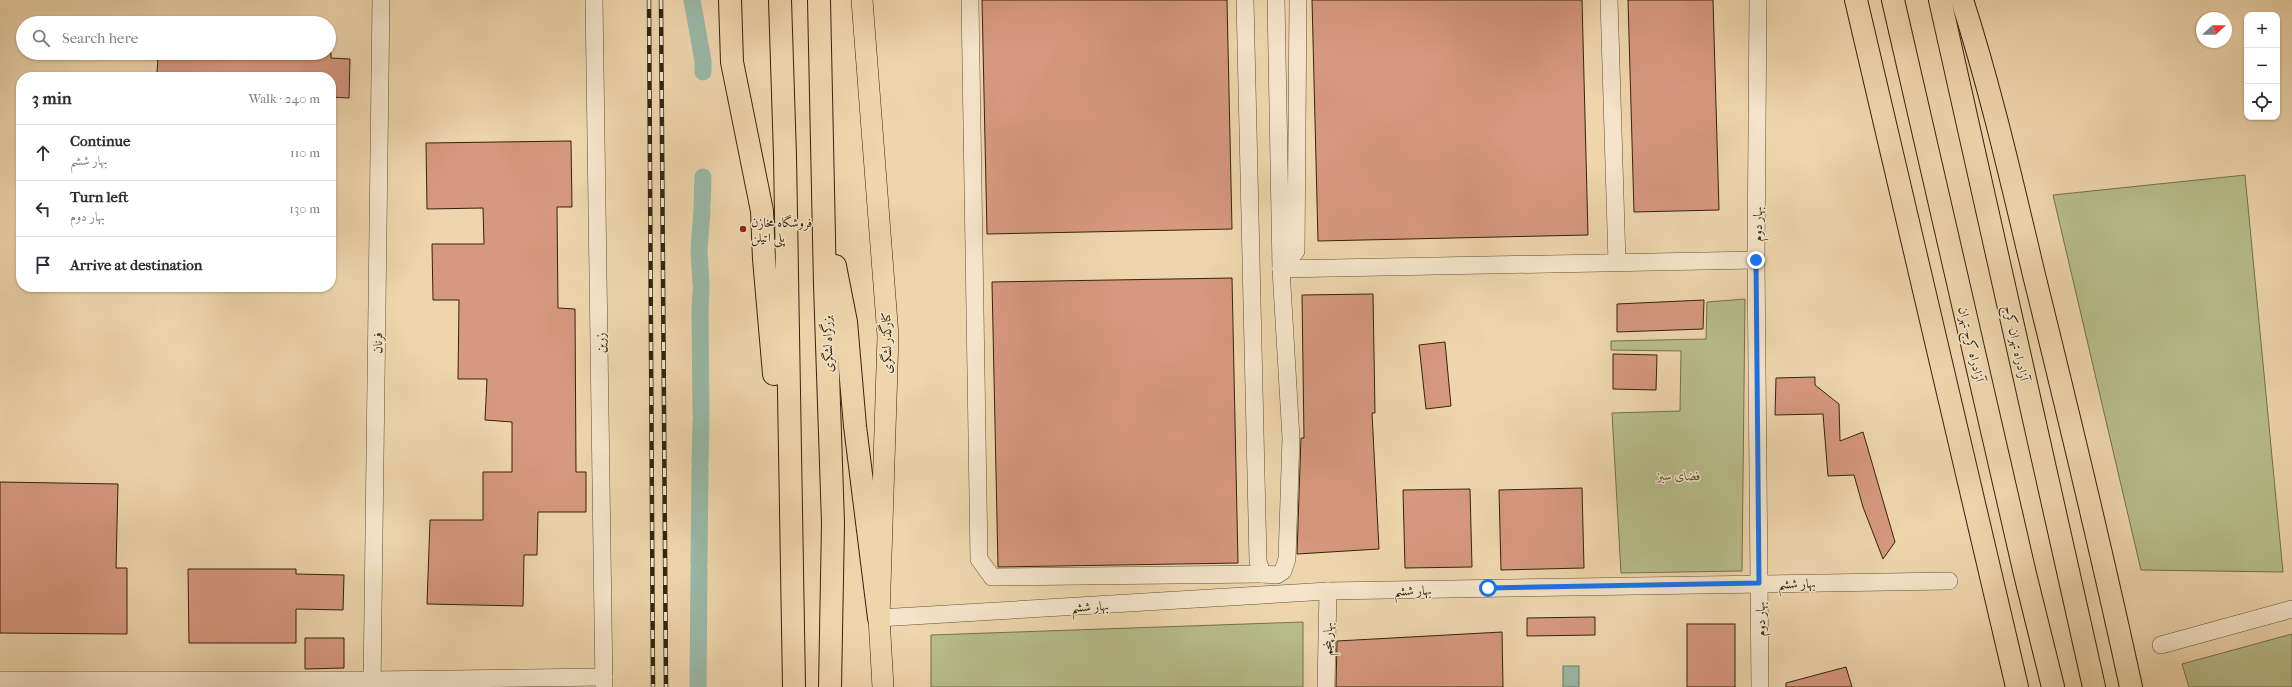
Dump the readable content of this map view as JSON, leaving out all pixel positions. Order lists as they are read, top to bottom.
{
  "streets": {
    "highway": ["آزادراه تهران-کرج", "بزرگراه لشگری", "آزادراه کرج-تهران"],
    "main road": ["کنارگذر لشگری"],
    "street": [
      "بهار دوم",
      "فرنان",
      "زرین",
      "بهار ششم",
      "بهار پنجم"
    ]
  },
  "crossings": [
    ["بهار دوم", "بهار ششم"],
    ["کنارگذر لشگری", "بهار ششم"],
    ["بهار ششم", "بهار پنجم"]
  ],
  "parks": ["فضای سبز"],
  "places": ["فروشگاه مخازن پلی اتیلن"],
  "north": "right",
  "page": {
    "map_buttons": ["+", "−"],
    "search": "Search here",
    "heading": ["3 min", "Walk · 240 m"],
    "list": [
      ["Continue", "بهار ششم", "110 m"],
      ["Turn left", "بهار دوم", "130 m"],
      "Arrive at destination"
    ]
  }
}
